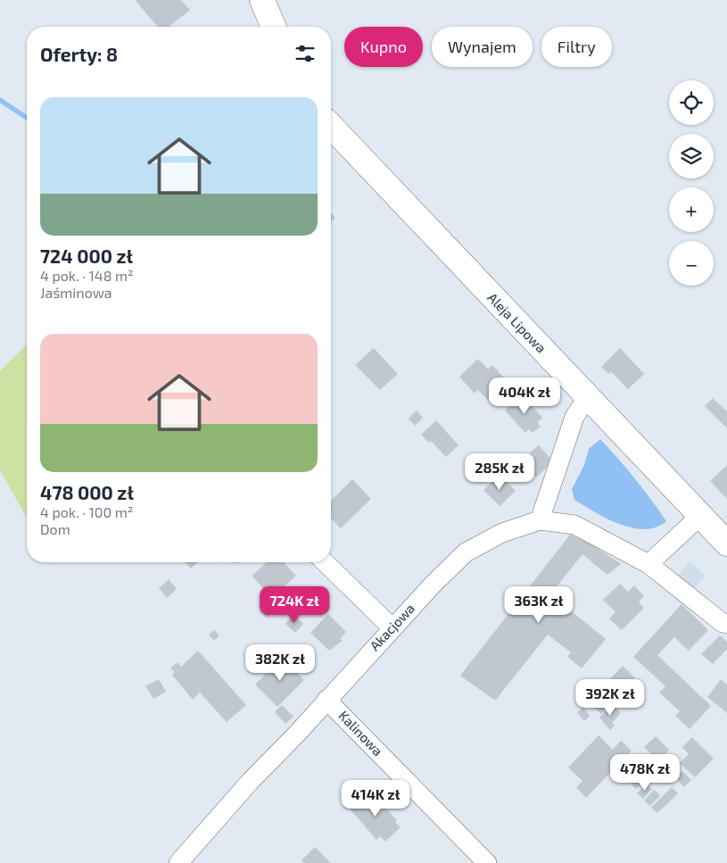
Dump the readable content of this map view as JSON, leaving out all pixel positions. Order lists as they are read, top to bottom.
{
  "streets": {
    "street": ["Aleja Lipowa", "Akacjowa", "Kalinowa"]
  },
  "crossings": [
    ["Akacjowa", "Kalinowa"]
  ],
  "page": {
    "chip": ["Kupno", "Wynajem", "Filtry"],
    "heading": "Oferty: 8",
    "map_buttons": ["+", "−"],
    "list": [
      {
        "name": "724 000 zł",
        "note": "4 pok. · 148 m² · Jaśminowa"
      },
      {
        "name": "478 000 zł",
        "note": "4 pok. · 100 m² · Dom"
      }
    ],
    "price": [
      "404K zł",
      "285K zł",
      "724K zł",
      "363K zł",
      "382K zł",
      "392K zł",
      "478K zł",
      "414K zł"
    ]
  }
}
